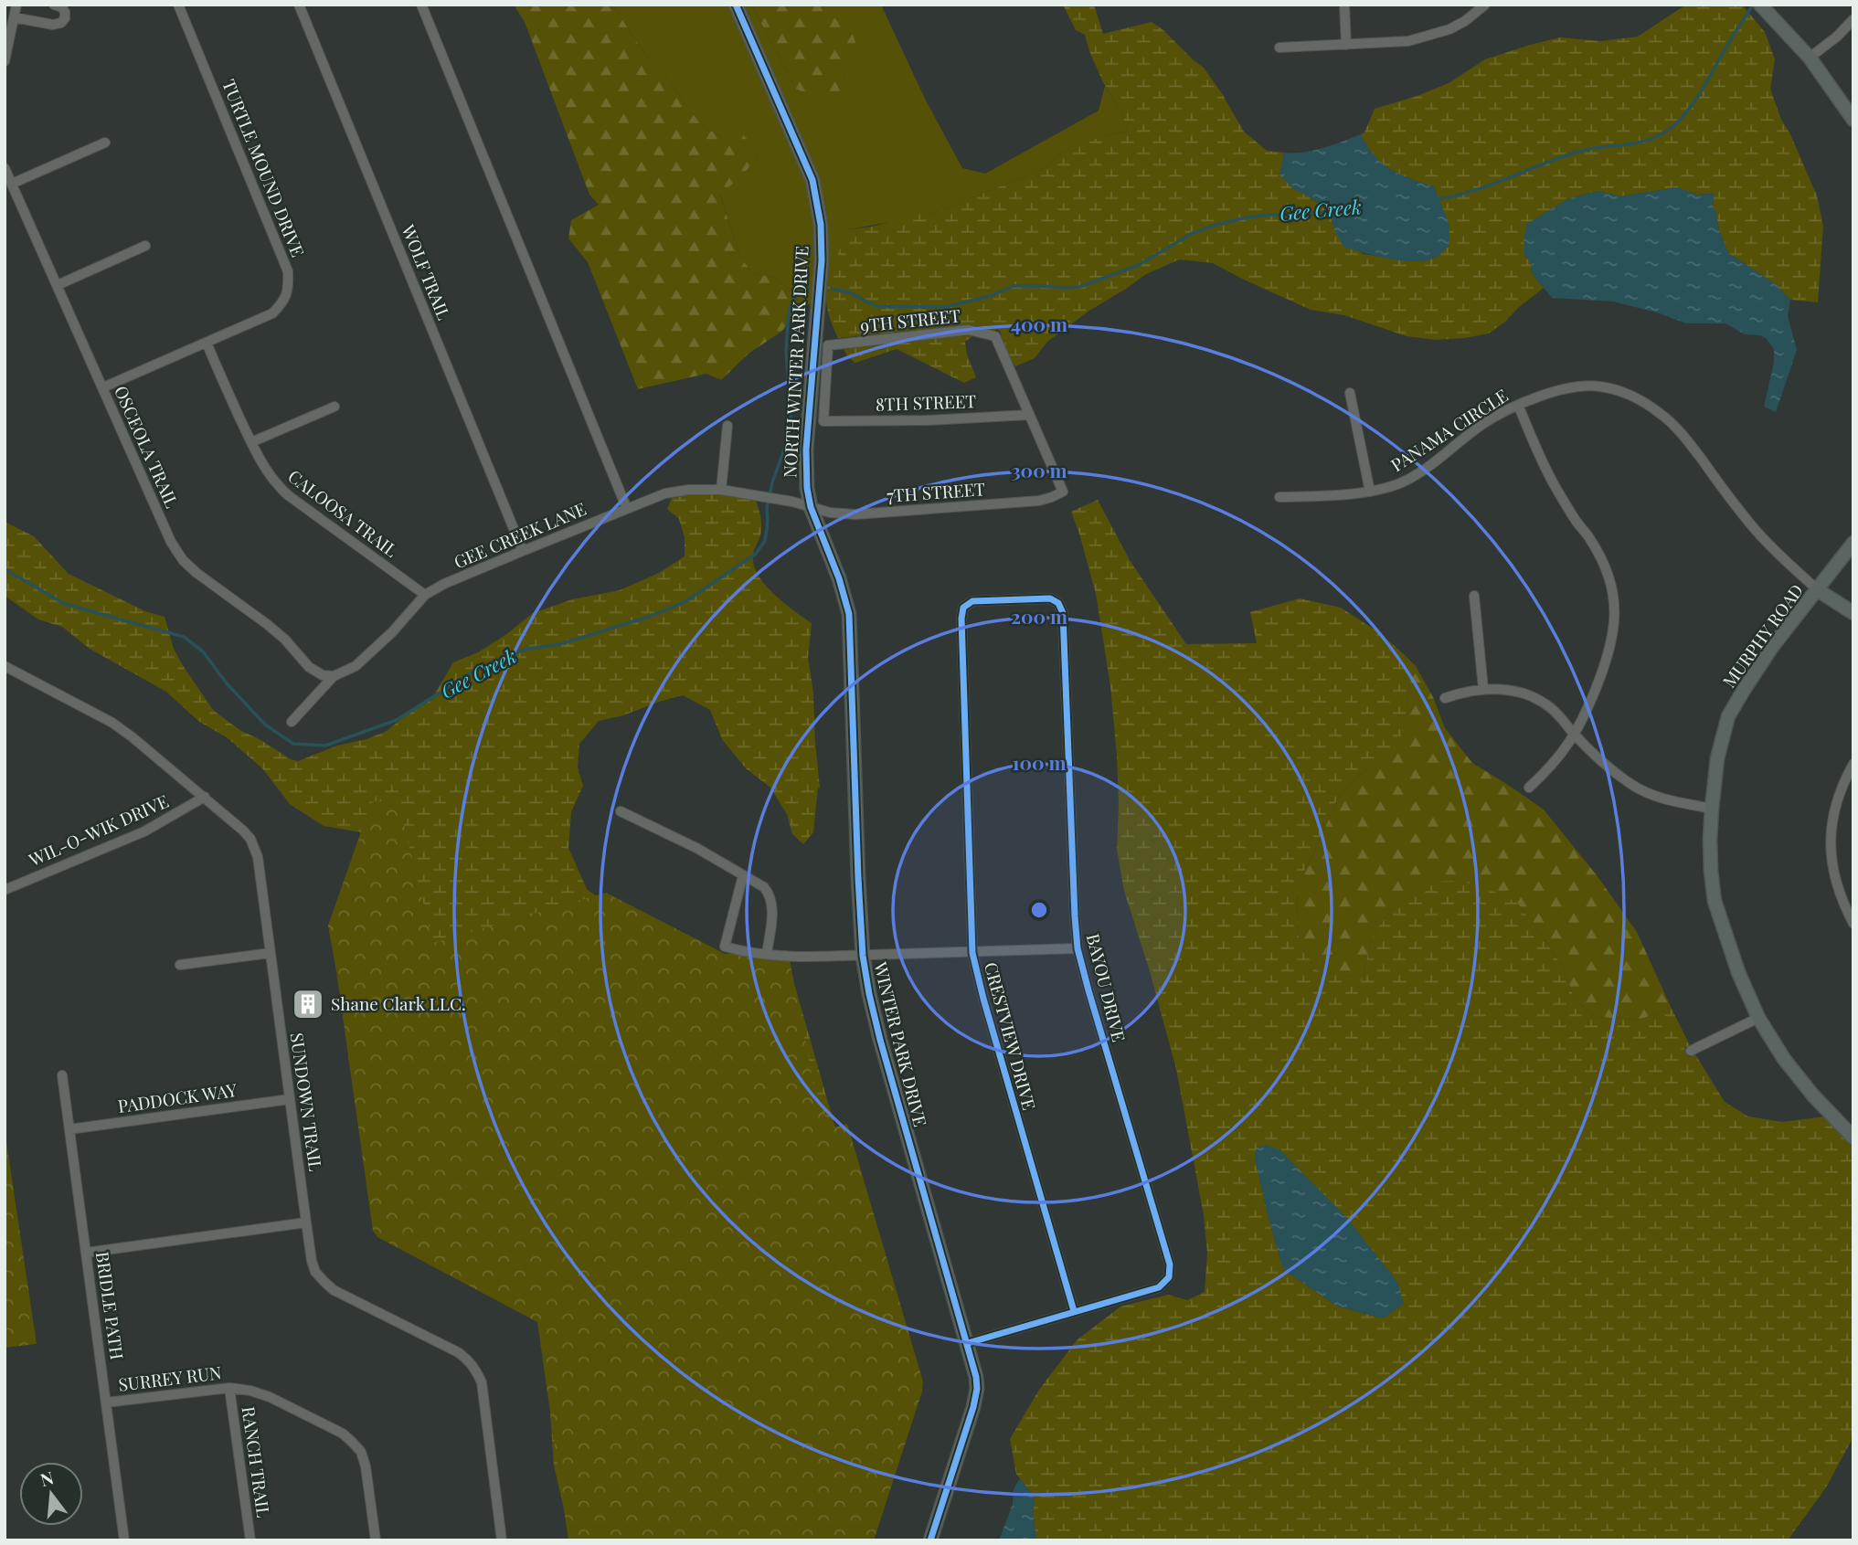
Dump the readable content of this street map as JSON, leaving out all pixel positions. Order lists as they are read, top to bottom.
{
  "streets": {
    "street": [
      "TURTLE MOUND DRIVE",
      "WOLF TRAIL",
      "9TH STREET",
      "NORTH WINTER PARK DRIVE",
      "8TH STREET",
      "PANAMA CIRCLE",
      "OSCEOLA TRAIL",
      "7TH STREET",
      "CALOOSA TRAIL",
      "GEE CREEK LANE",
      "MURPHY ROAD",
      "WIL-O-WIK DRIVE",
      "BAYOU DRIVE",
      "CRESTVIEW DRIVE",
      "WINTER PARK DRIVE",
      "PADDOCK WAY",
      "SUNDOWN TRAIL",
      "BRIDLE PATH",
      "SURREY RUN",
      "RANCH TRAIL"
    ]
  },
  "crossings": [
    ["TURTLE MOUND DRIVE", "OSCEOLA TRAIL"],
    ["TURTLE MOUND DRIVE", "CALOOSA TRAIL"],
    ["WOLF TRAIL", "GEE CREEK LANE"],
    ["9TH STREET", "8TH STREET"],
    ["9TH STREET", "7TH STREET"],
    ["NORTH WINTER PARK DRIVE", "7TH STREET"],
    ["NORTH WINTER PARK DRIVE", "GEE CREEK LANE"],
    ["NORTH WINTER PARK DRIVE", "WINTER PARK DRIVE"],
    ["8TH STREET", "7TH STREET"],
    ["PANAMA CIRCLE", "MURPHY ROAD"],
    ["OSCEOLA TRAIL", "GEE CREEK LANE"],
    ["7TH STREET", "GEE CREEK LANE"],
    ["7TH STREET", "WINTER PARK DRIVE"],
    ["CALOOSA TRAIL", "GEE CREEK LANE"],
    ["GEE CREEK LANE", "WINTER PARK DRIVE"],
    ["WIL-O-WIK DRIVE", "SUNDOWN TRAIL"],
    ["BAYOU DRIVE", "CRESTVIEW DRIVE"],
    ["PADDOCK WAY", "SUNDOWN TRAIL"],
    ["PADDOCK WAY", "BRIDLE PATH"],
    ["BRIDLE PATH", "SURREY RUN"],
    ["SURREY RUN", "RANCH TRAIL"]
  ],
  "water": ["Gee Creek"],
  "places": {
    "building": ["Shane Clark LLC."]
  },
  "north": "top",
  "rings": [
    "400 m",
    "300 m",
    "200 m",
    "100 m"
  ]
}
